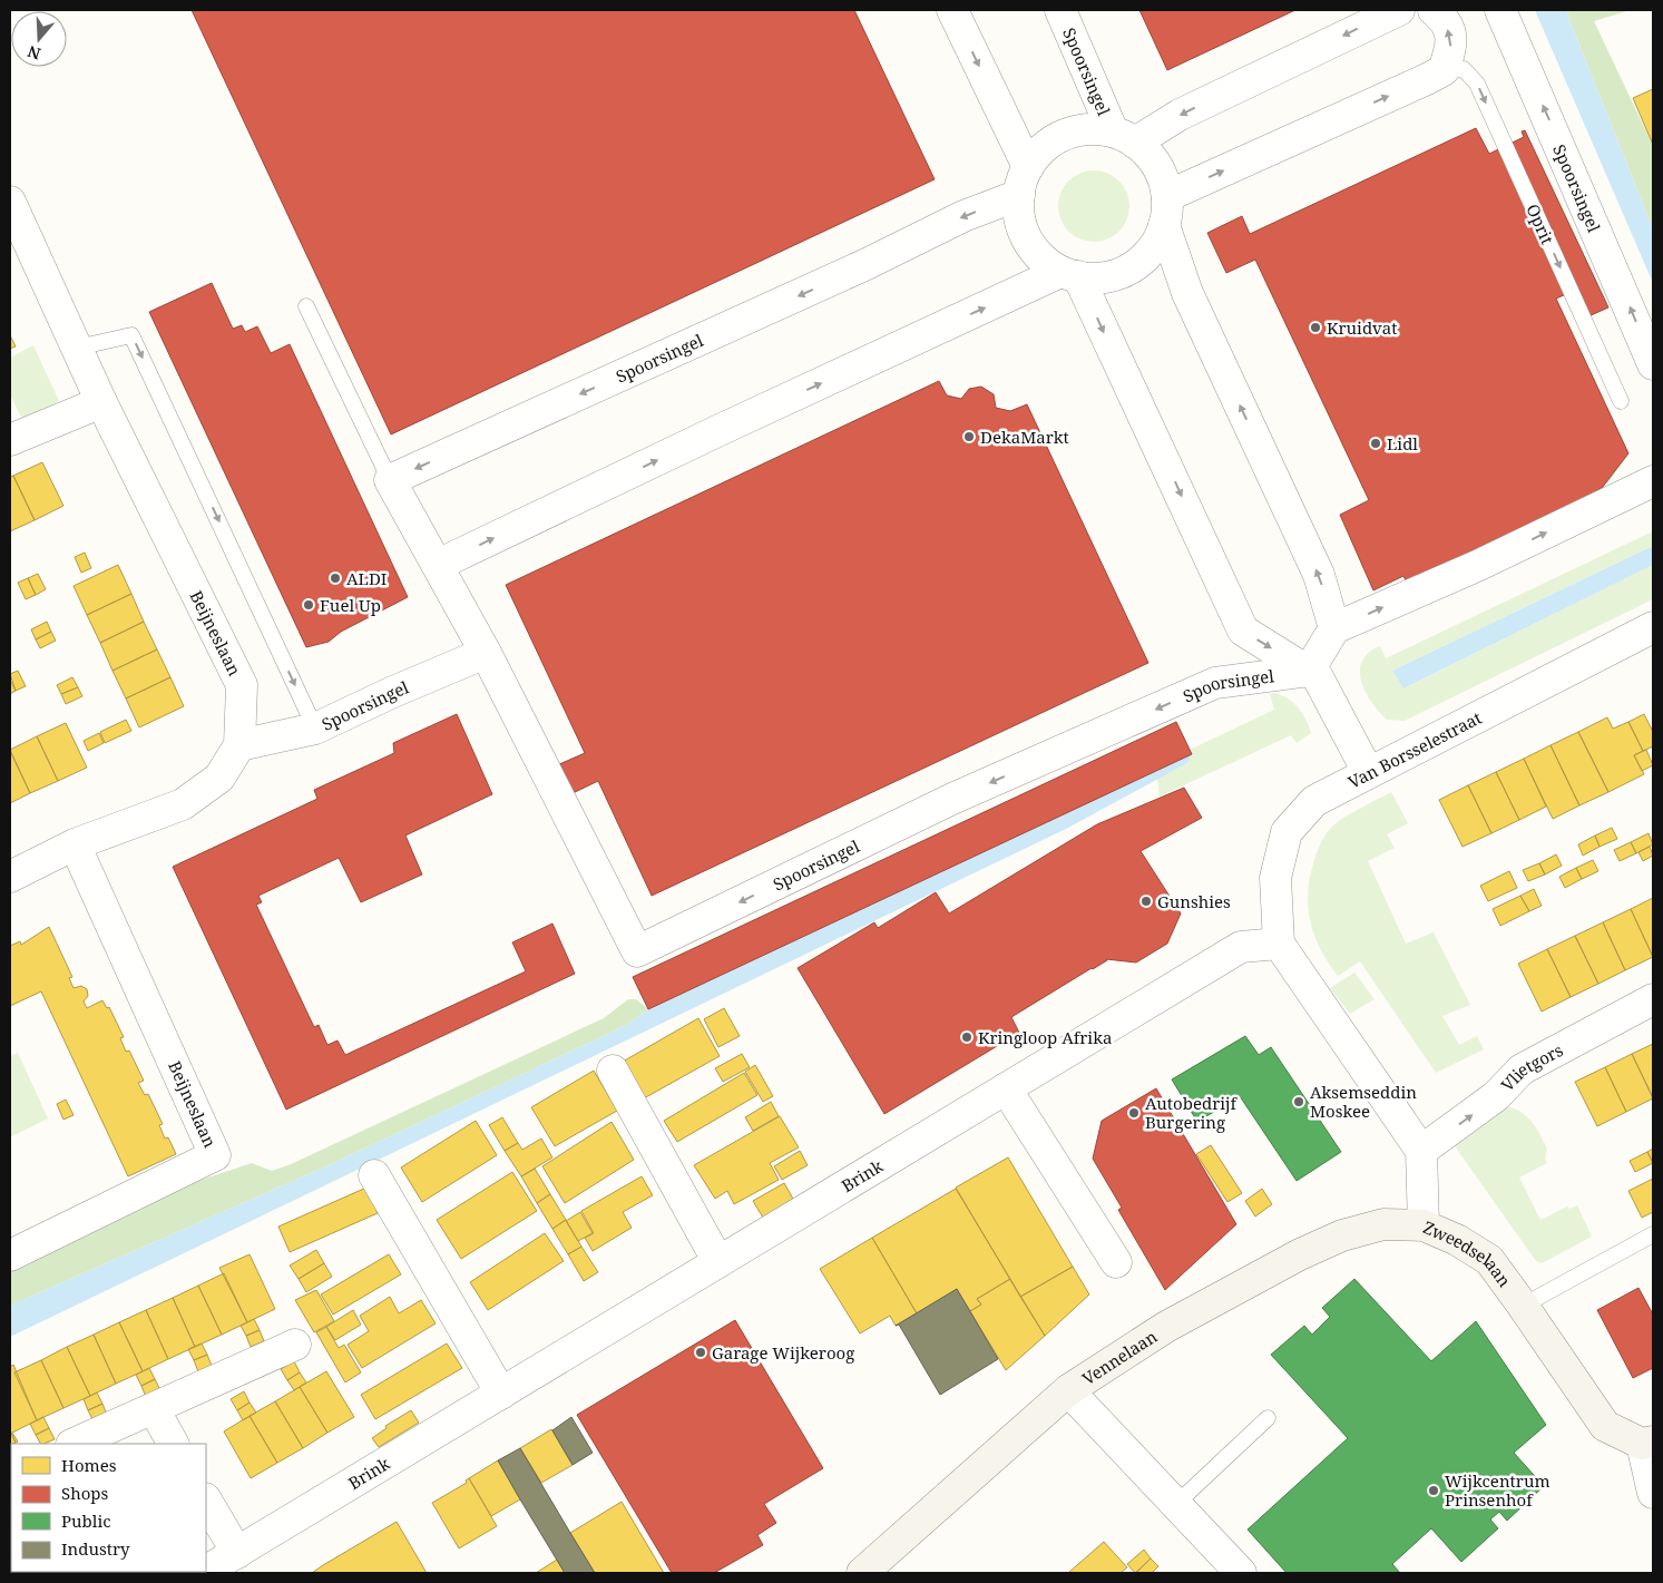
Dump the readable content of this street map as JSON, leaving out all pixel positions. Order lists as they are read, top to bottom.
{
  "streets": {
    "street": [
      "Spoorsingel",
      "Beijneslaan",
      "Van Borsselestraat",
      "Vlietgors",
      "Brink",
      "Zweedselaan",
      "Vennelaan"
    ],
    "lane": ["Oprit"]
  },
  "crossings": [
    ["Spoorsingel", "Beijneslaan"],
    ["Spoorsingel", "Van Borsselestraat"],
    ["Van Borsselestraat", "Brink"],
    ["Vlietgors", "Zweedselaan"],
    ["Zweedselaan", "Vennelaan"]
  ],
  "one_way": ["Oprit", "Vlietgors"],
  "places": [
    "Kruidvat",
    "DekaMarkt",
    "Lidl",
    "ALDI",
    "Fuel Up",
    "Gunshies",
    "Kringloop Afrika",
    "Aksemseddin Moskee",
    "Autobedrijf Burgering",
    "Garage Wijkeroog",
    "Wijkcentrum Prinsenhof"
  ],
  "legend": [
    "Homes",
    "Shops",
    "Public",
    "Industry"
  ],
  "north": "bottom"
}
